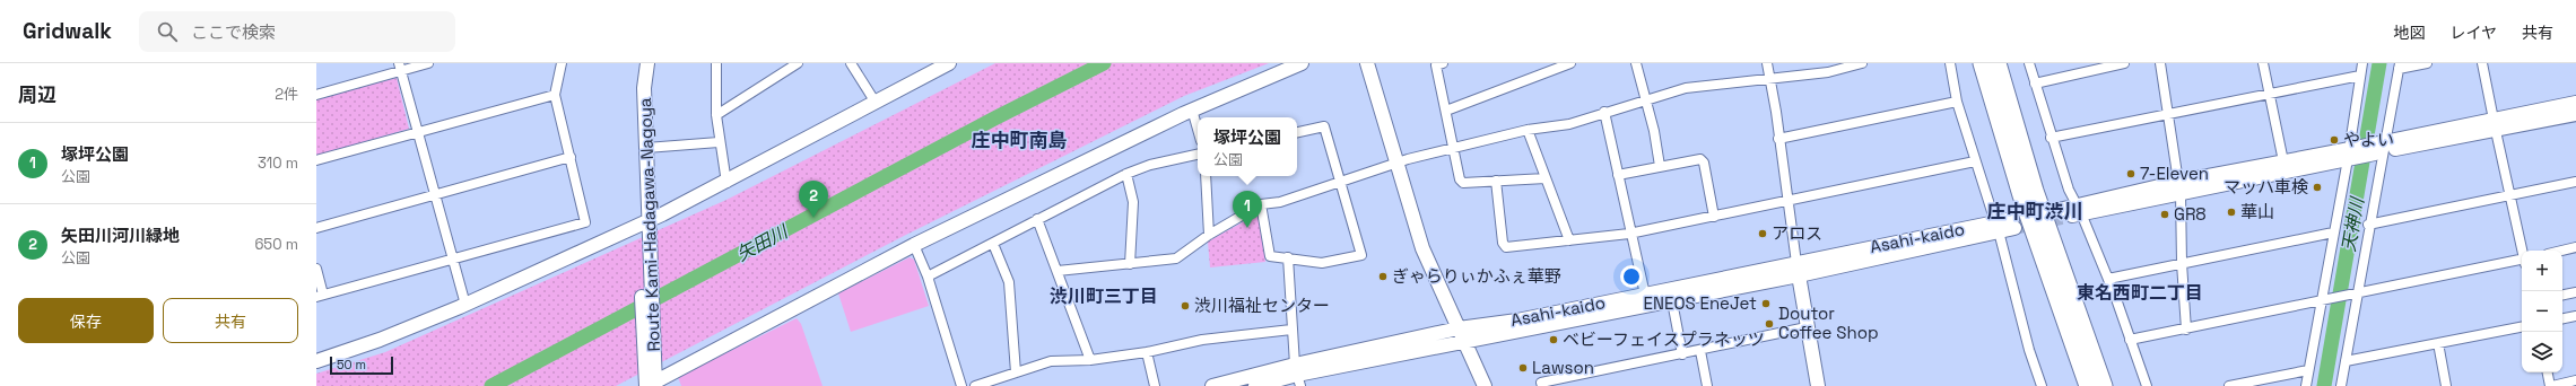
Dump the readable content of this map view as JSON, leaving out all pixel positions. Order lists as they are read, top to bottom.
{
  "streets": {
    "street": ["Route Kami-Hadagawa-Nagoya", "Asahi-kaido"]
  },
  "districts": [
    "庄中町南島",
    "庄中町渋川",
    "東名西町二丁目",
    "渋川町三丁目"
  ],
  "water": ["天神川", "矢田川"],
  "places": [
    "やよい",
    "7-Eleven",
    "マッハ車検",
    "華山",
    "GR8",
    "アロス",
    "ぎゃらりぃかふぇ華野",
    "ENEOS EneJet",
    "渋川福祉センター",
    "Doutor Coffee Shop",
    "ベビーフェイスプラネッツ",
    "Lawson"
  ],
  "scale_bar": "50 m",
  "page": {
    "header": "Gridwalk",
    "search": "ここで検索",
    "nav": ["地図", "レイヤ", "共有"],
    "heading": ["周辺", "2件"],
    "popup": ["塚坪公園", "公園"],
    "list": [
      {
        "mark": "1",
        "name": "塚坪公園",
        "note": "公園",
        "value": "310 m"
      },
      {
        "mark": "2",
        "name": "矢田川河川緑地",
        "note": "公園",
        "value": "650 m"
      }
    ],
    "pins": ["2", "1"],
    "map_buttons": ["+", "−"],
    "buttons": ["保存", "共有"],
    "scale": "50 m"
  }
}
